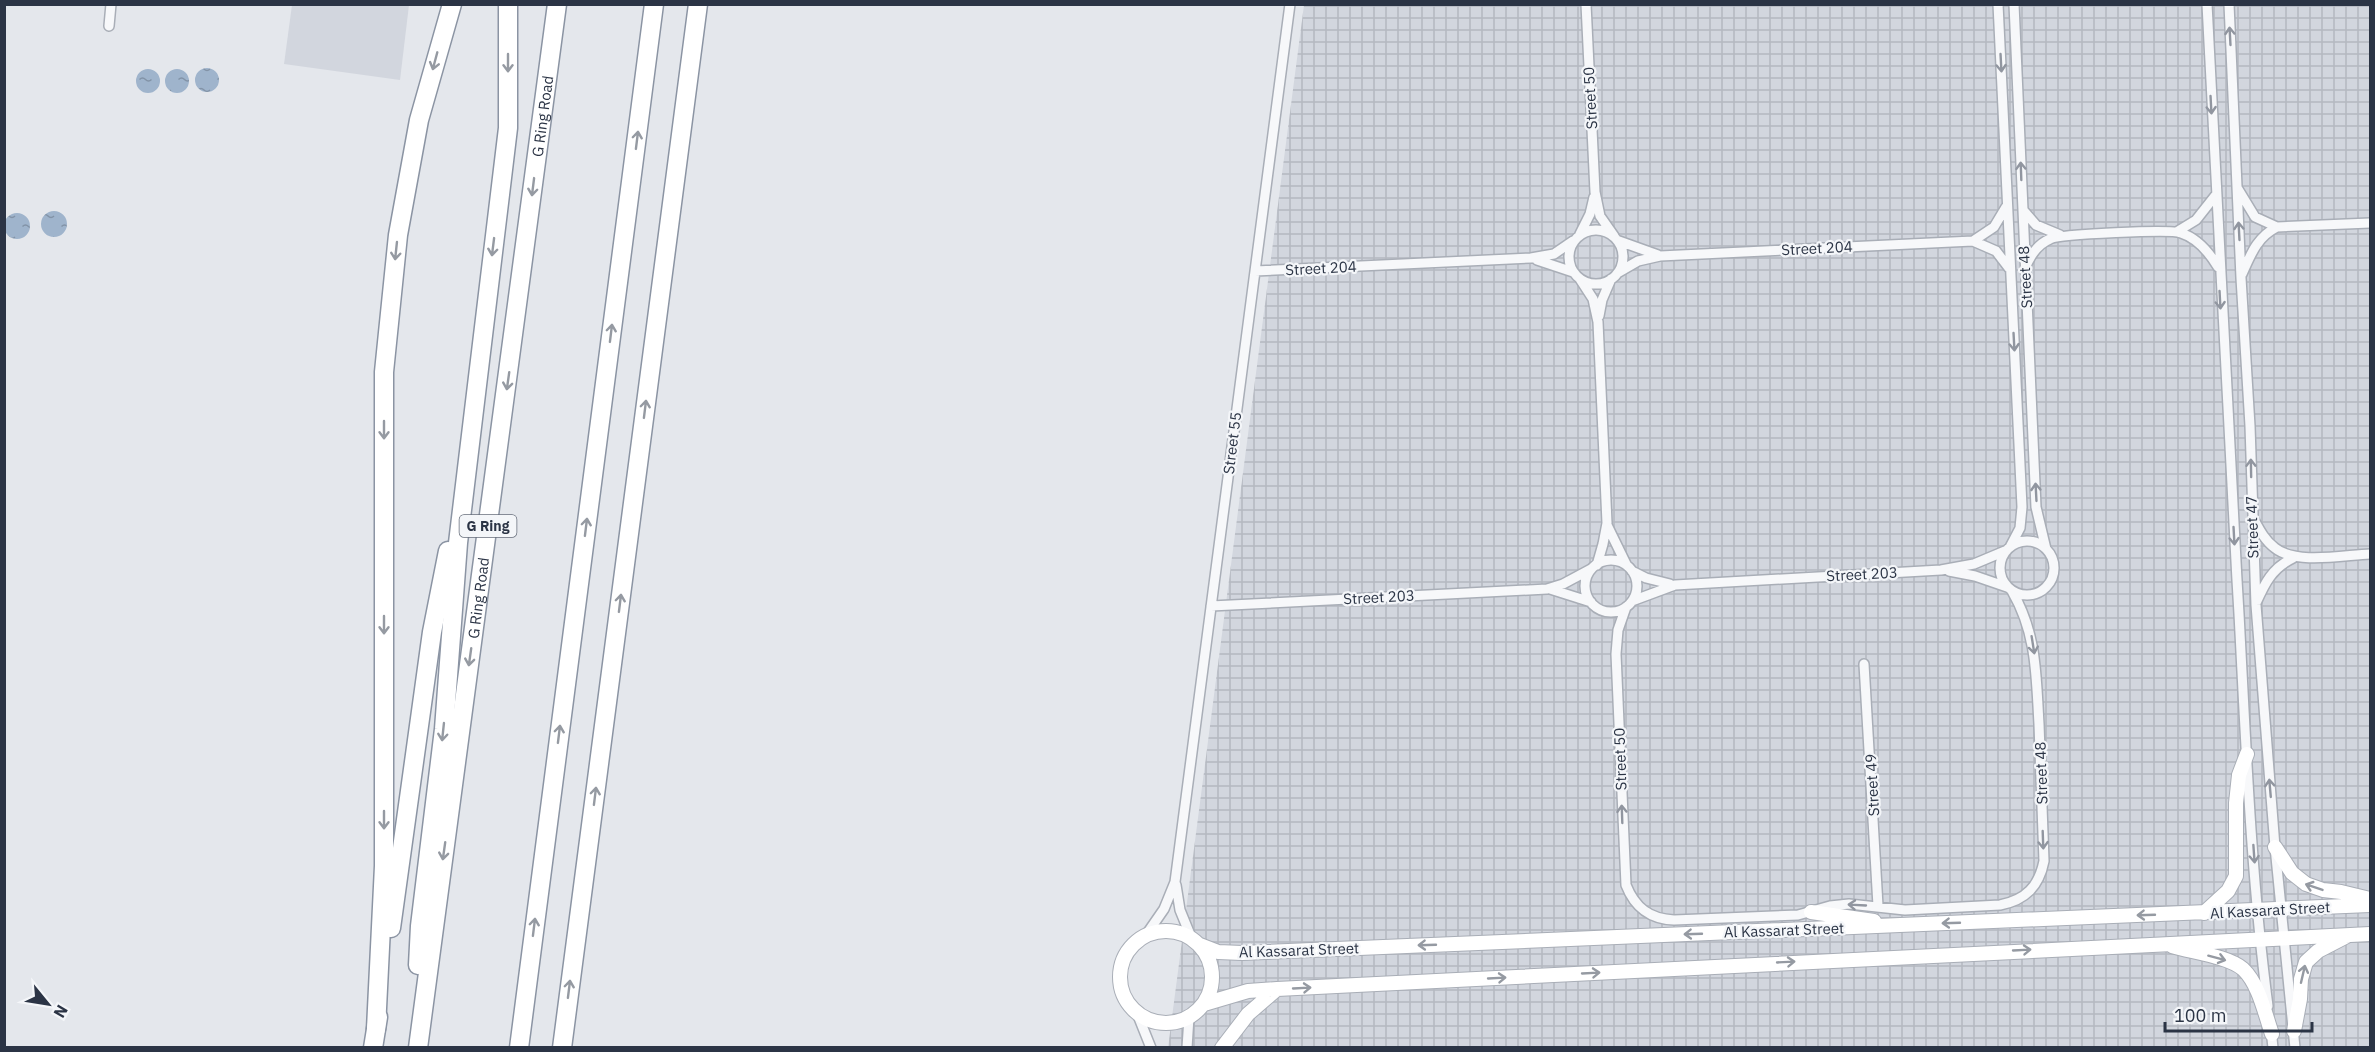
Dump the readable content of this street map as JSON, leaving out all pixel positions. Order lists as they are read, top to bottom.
{
  "streets": {
    "highway": ["G Ring Road", "G Ring"],
    "street": [
      "Street 50",
      "Street 204",
      "Street 48",
      "Street 55",
      "Street 47",
      "Street 203",
      "Street 49",
      "Al Kassarat Street"
    ]
  },
  "crossings": [
    ["Street 50", "Street 204"],
    ["Street 50", "Street 203"],
    ["Street 50", "Al Kassarat Street"],
    ["Street 204", "Street 55"],
    ["Street 48", "Street 203"],
    ["Street 48", "Al Kassarat Street"],
    ["Street 55", "Street 203"],
    ["Street 55", "Al Kassarat Street"],
    ["Street 47", "Al Kassarat Street"],
    ["Street 49", "Al Kassarat Street"]
  ],
  "one_way": ["Street 50"],
  "scale_bar": "100 m",
  "north": "bottom right"
}
